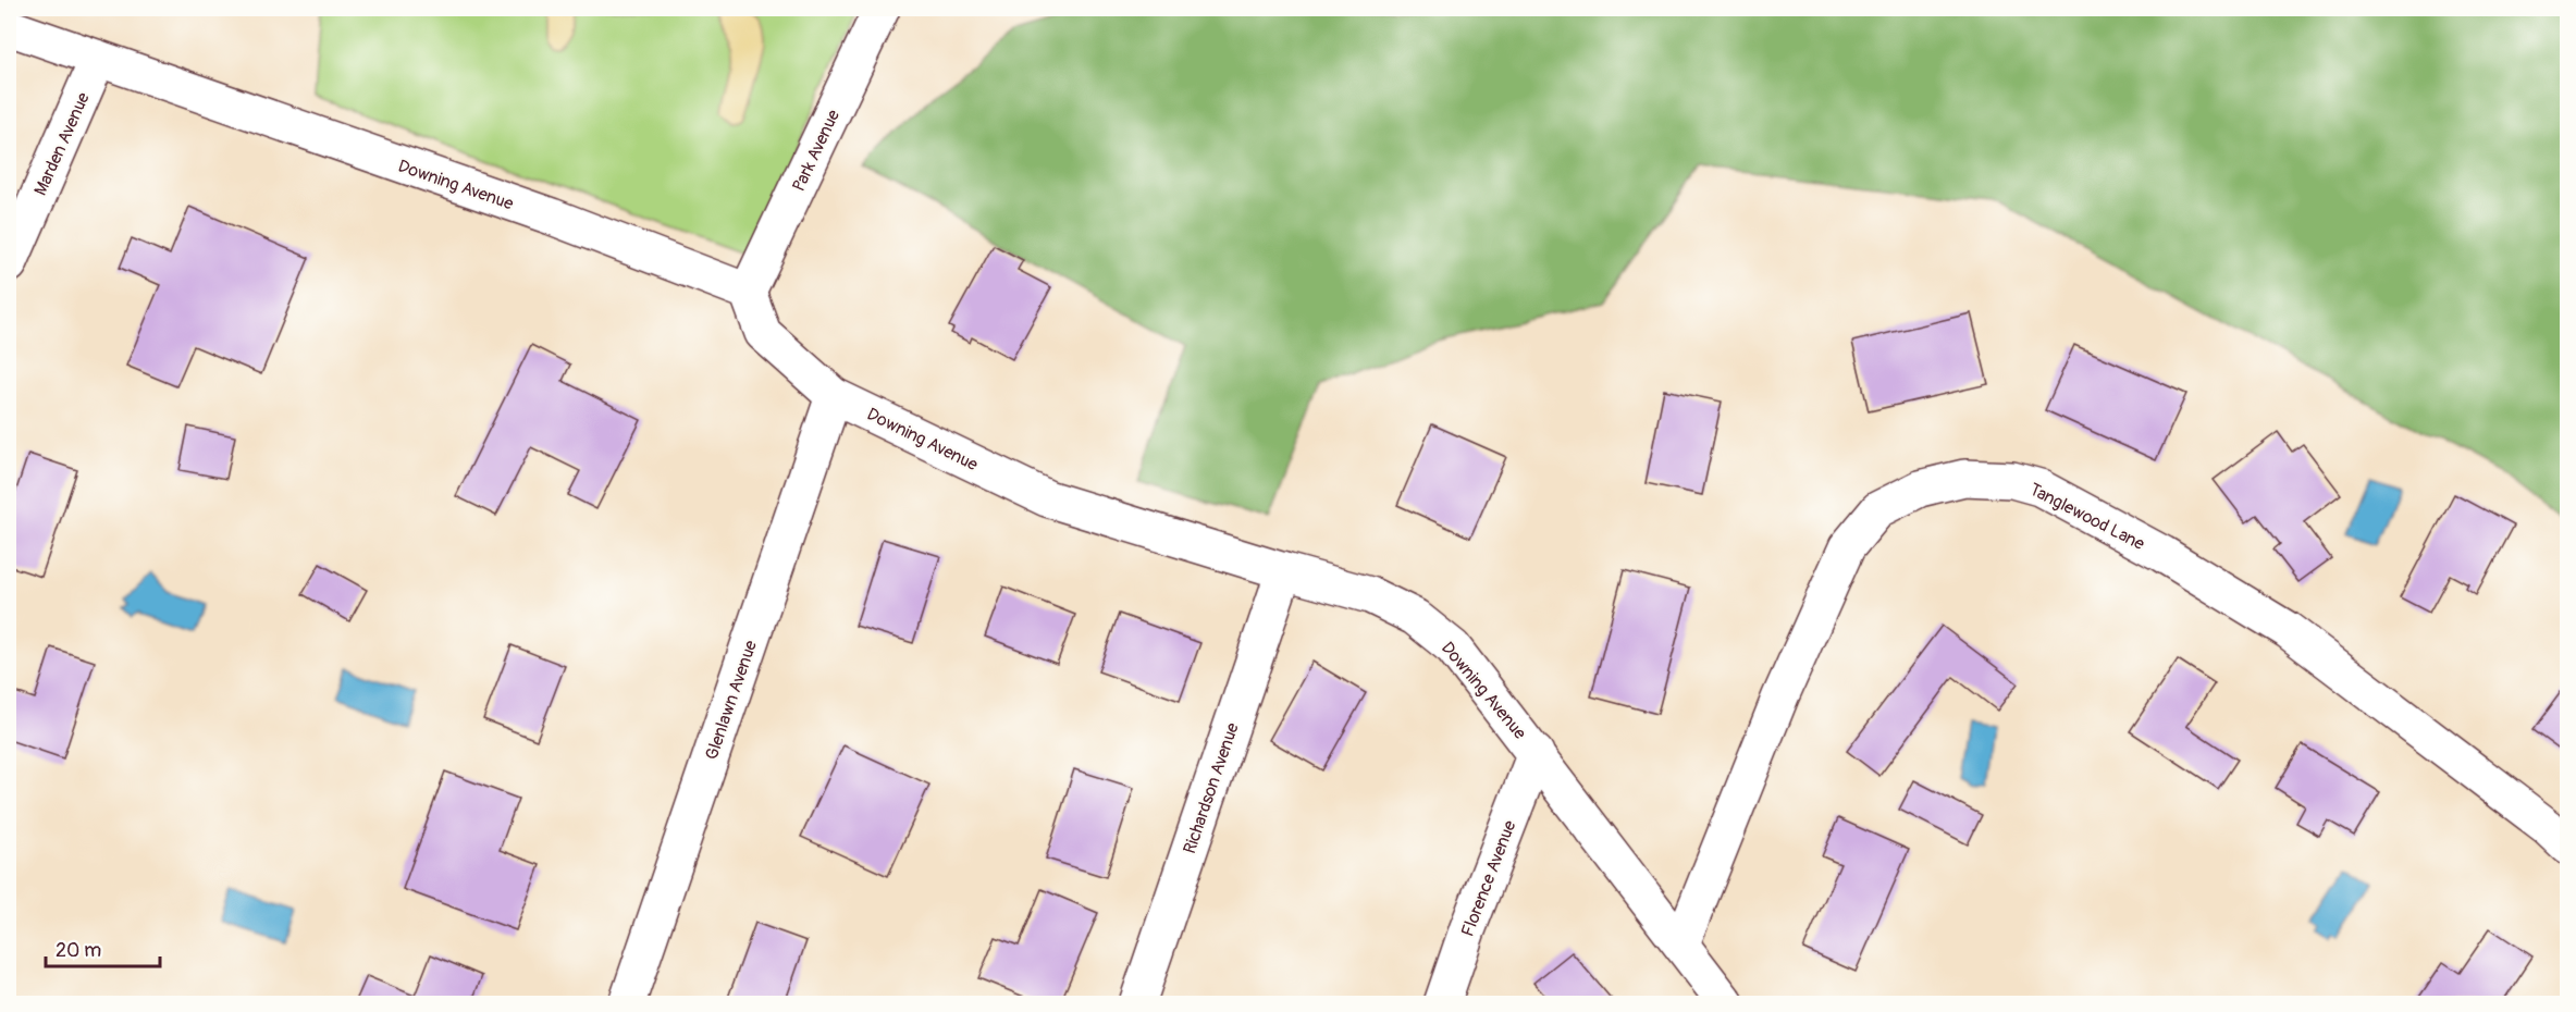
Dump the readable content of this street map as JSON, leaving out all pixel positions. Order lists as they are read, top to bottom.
{
  "streets": {
    "street": [
      "Marden Avenue",
      "Park Avenue",
      "Downing Avenue",
      "Tanglewood Lane",
      "Glenlawn Avenue",
      "Richardson Avenue",
      "Florence Avenue"
    ]
  },
  "crossings": [
    ["Marden Avenue", "Downing Avenue"],
    ["Park Avenue", "Downing Avenue"],
    ["Downing Avenue", "Tanglewood Lane"],
    ["Downing Avenue", "Glenlawn Avenue"],
    ["Downing Avenue", "Richardson Avenue"],
    ["Downing Avenue", "Florence Avenue"]
  ],
  "scale_bar": "20 m"
}
